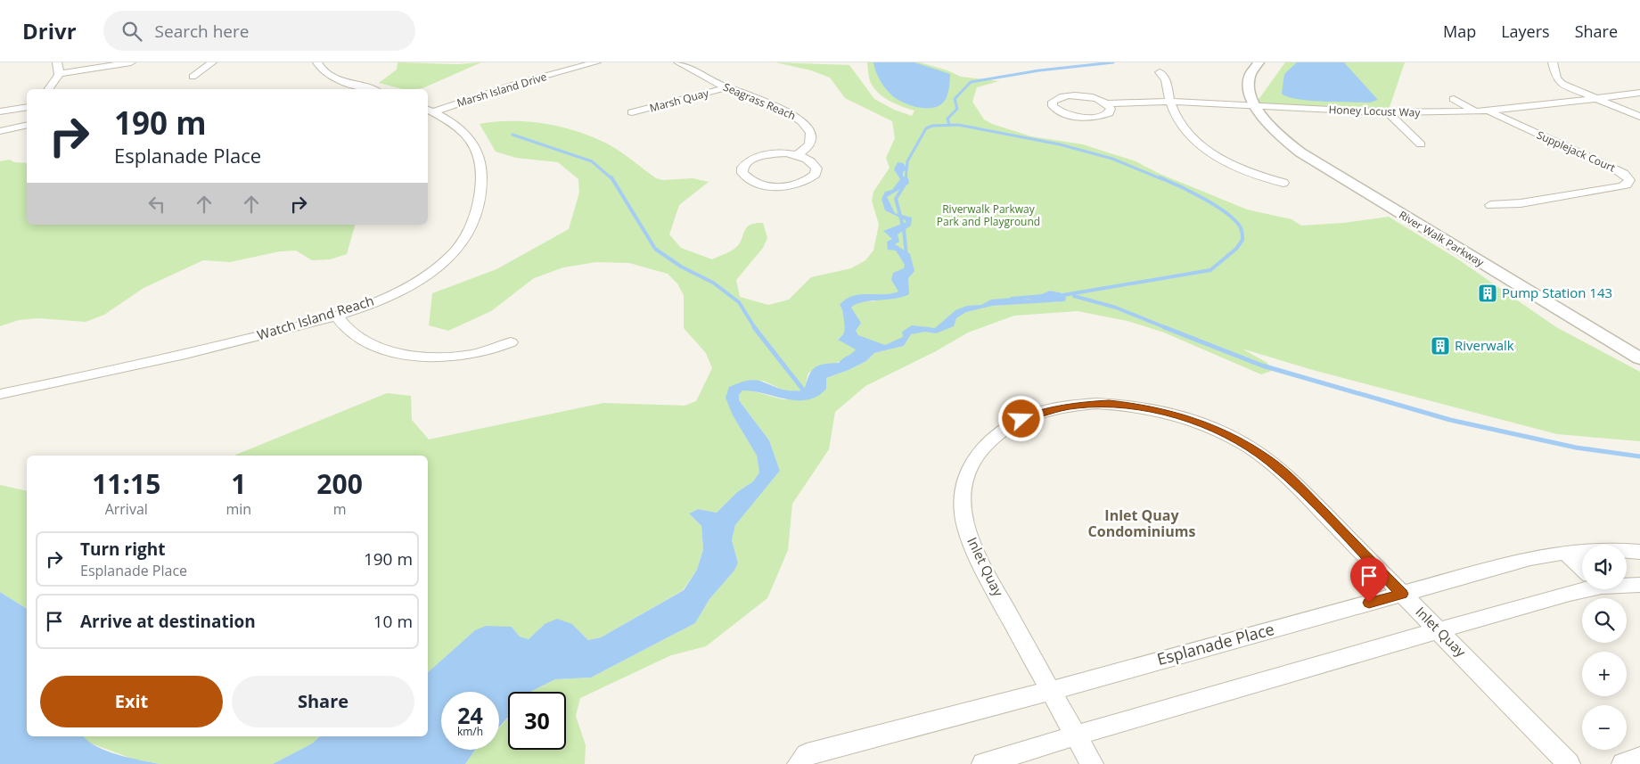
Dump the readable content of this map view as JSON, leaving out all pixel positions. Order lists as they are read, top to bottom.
{
  "streets": {
    "street": [
      "Marsh Island Drive",
      "Marsh Quay",
      "Seagrass Reach",
      "Honey Locust Way",
      "Supplejack Court",
      "River Walk Parkway",
      "Watch Island Reach",
      "Inlet Quay",
      "Esplanade Place"
    ]
  },
  "crossings": [
    ["Marsh Island Drive", "Watch Island Reach"],
    ["Marsh Quay", "Seagrass Reach"],
    ["Honey Locust Way", "Supplejack Court"],
    ["Honey Locust Way", "River Walk Parkway"],
    ["Inlet Quay", "Esplanade Place"]
  ],
  "districts": ["Inlet Quay Condominiums"],
  "parks": ["Riverwalk Parkway Park and Playground"],
  "places": {
    "building": ["Pump Station 143", "Riverwalk"]
  },
  "page": {
    "header": "Drivr",
    "search": "Search here",
    "nav": ["Map", "Layers", "Share"],
    "turn": ["190 m", "Esplanade Place"],
    "eta": [
      "11:15",
      "Arrival",
      "1",
      "min",
      "200",
      "m"
    ],
    "list": [
      {
        "name": "Turn right",
        "note": "Esplanade Place",
        "value": "190 m"
      },
      {
        "name": "Arrive at destination",
        "value": "10 m"
      }
    ],
    "map_buttons": ["+", "−"],
    "buttons": ["Exit", "Share"],
    "speed": "24 km/h",
    "limit": "30"
  }
}
